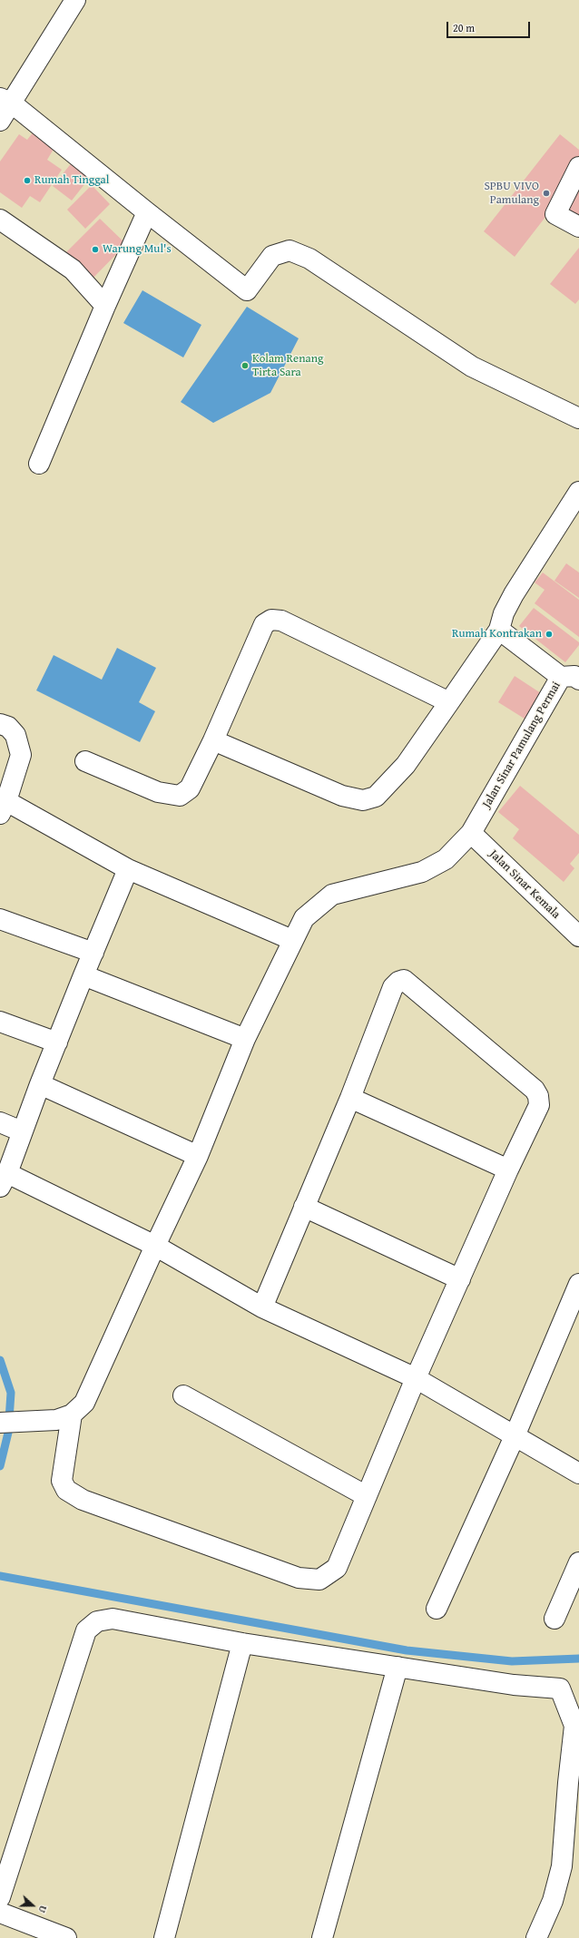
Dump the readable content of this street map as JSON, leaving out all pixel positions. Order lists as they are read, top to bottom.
{
  "streets": {
    "street": ["Jalan Sinar Pamulang Permai", "Jalan Sinar Kemala"]
  },
  "crossings": [
    ["Jalan Sinar Pamulang Permai", "Jalan Sinar Kemala"]
  ],
  "places": [
    "Rumah Tinggal",
    "SPBU VIVO Pamulang",
    "Warung Mul's",
    "Kolam Renang Tirta Sara",
    "Rumah Kontrakan"
  ],
  "scale_bar": "20 m",
  "north": "right"
}
